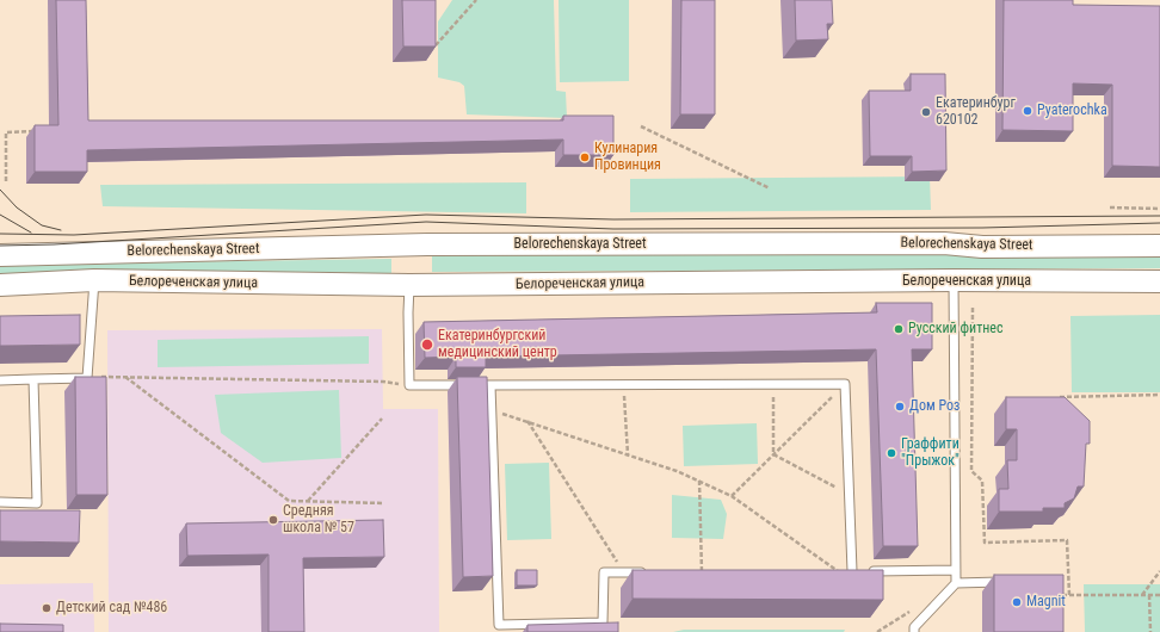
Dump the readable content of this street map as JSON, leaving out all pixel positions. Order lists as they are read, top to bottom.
{
  "streets": {
    "street": ["Belorechenskaya Street", "Белореченская улица"]
  },
  "places": [
    "Pyaterochka",
    "Екатеринбург 620102",
    "Кулинария Провинция",
    "Русский фитнес",
    "Екатеринбургский медицинский центр",
    "Дом Роз",
    "Граффити \"Прыжок\"",
    "Средняя школа № 57",
    "Magnit",
    "Детский сад №486"
  ]
}
